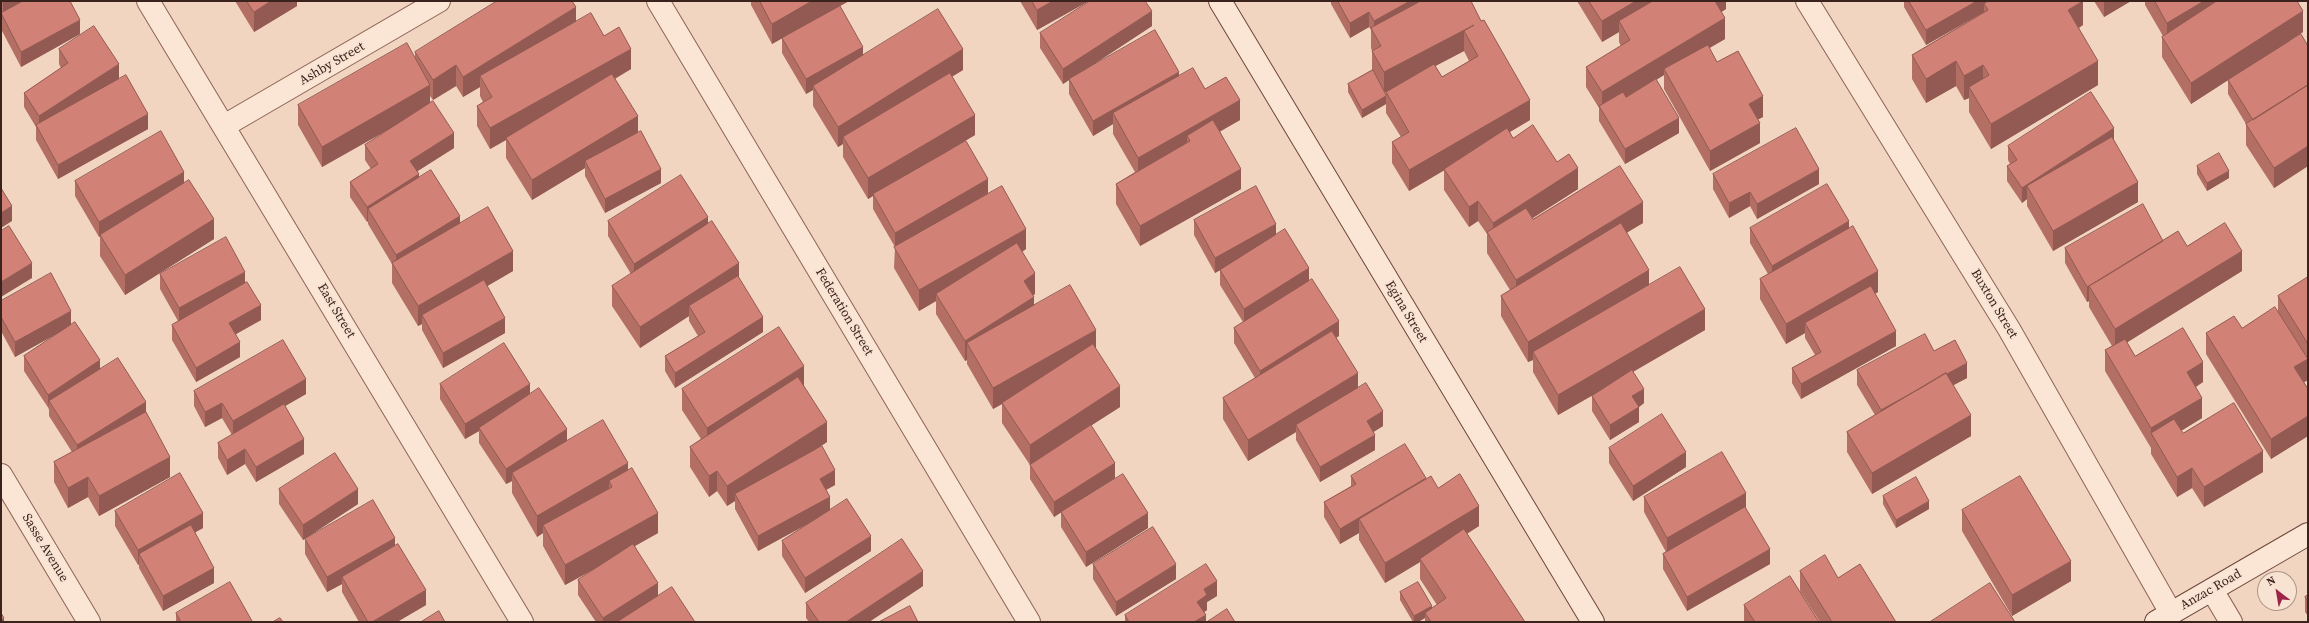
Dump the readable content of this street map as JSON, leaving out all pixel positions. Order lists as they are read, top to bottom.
{
  "streets": {
    "street": [
      "Ashby Street",
      "Buxton Street",
      "East Street",
      "Federation Street",
      "Egina Street",
      "Sasse Avenue",
      "Anzac Road"
    ]
  },
  "crossings": [
    ["Ashby Street", "East Street"],
    ["Buxton Street", "Anzac Road"]
  ],
  "north": "top left"
}
